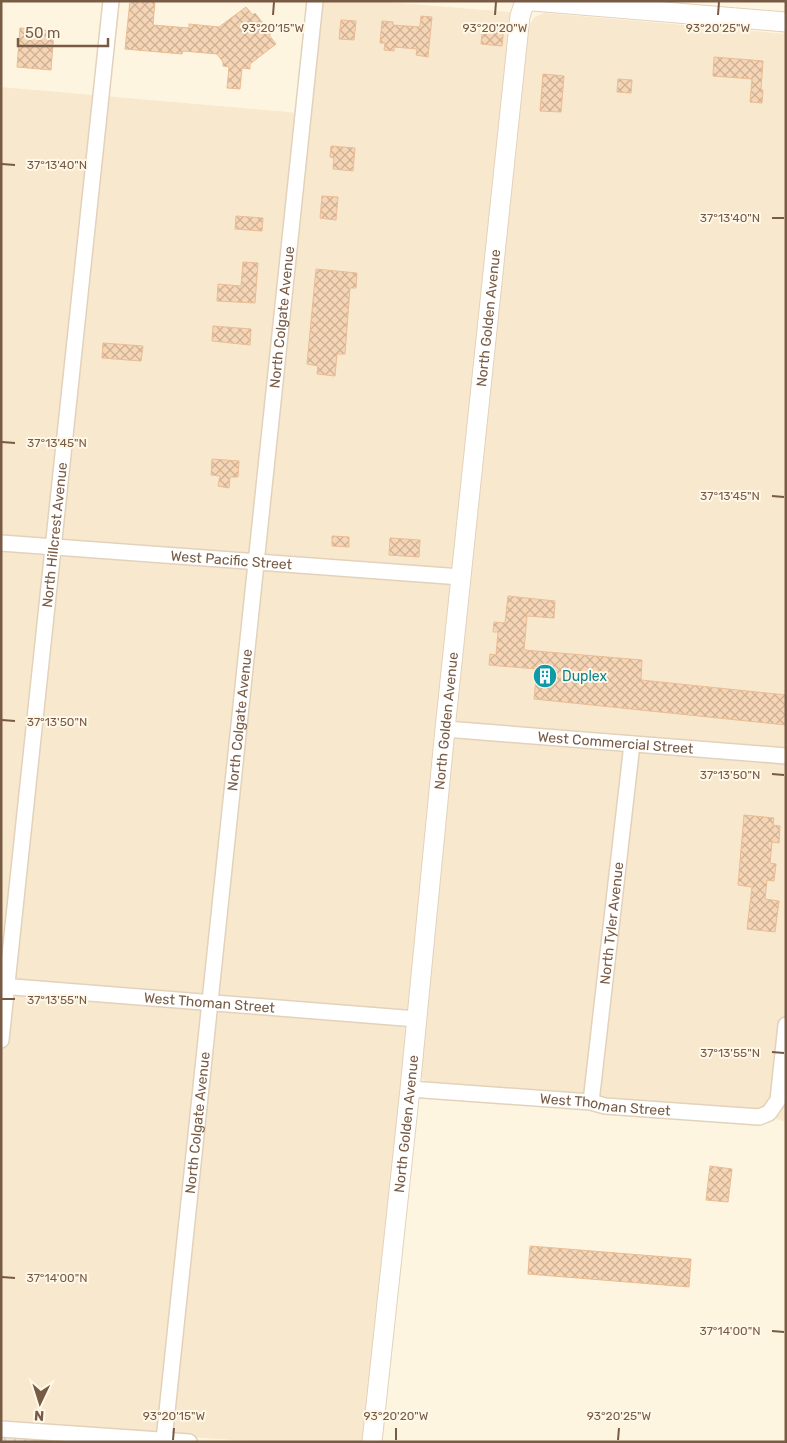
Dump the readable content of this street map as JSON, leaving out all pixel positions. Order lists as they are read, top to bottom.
{
  "streets": {
    "street": [
      "North Colgate Avenue",
      "North Golden Avenue",
      "North Hillcrest Avenue",
      "West Pacific Street",
      "West Commercial Street",
      "North Tyler Avenue",
      "West Thoman Street"
    ]
  },
  "crossings": [
    ["North Colgate Avenue", "West Pacific Street"],
    ["North Colgate Avenue", "West Thoman Street"],
    ["North Golden Avenue", "West Pacific Street"],
    ["North Golden Avenue", "West Commercial Street"],
    ["North Golden Avenue", "West Thoman Street"],
    ["North Hillcrest Avenue", "West Pacific Street"],
    ["North Hillcrest Avenue", "West Thoman Street"],
    ["West Commercial Street", "North Tyler Avenue"],
    ["North Tyler Avenue", "West Thoman Street"]
  ],
  "places": {
    "building": ["Duplex"]
  },
  "scale_bar": "50 m",
  "north": "bottom",
  "coordinates": [
    "93°20'15\"W",
    "93°20'20\"W",
    "93°20'25\"W",
    "37°13'40\"N",
    "37°13'45\"N",
    "37°13'50\"N",
    "37°13'55\"N",
    "37°14'00\"N"
  ]
}
